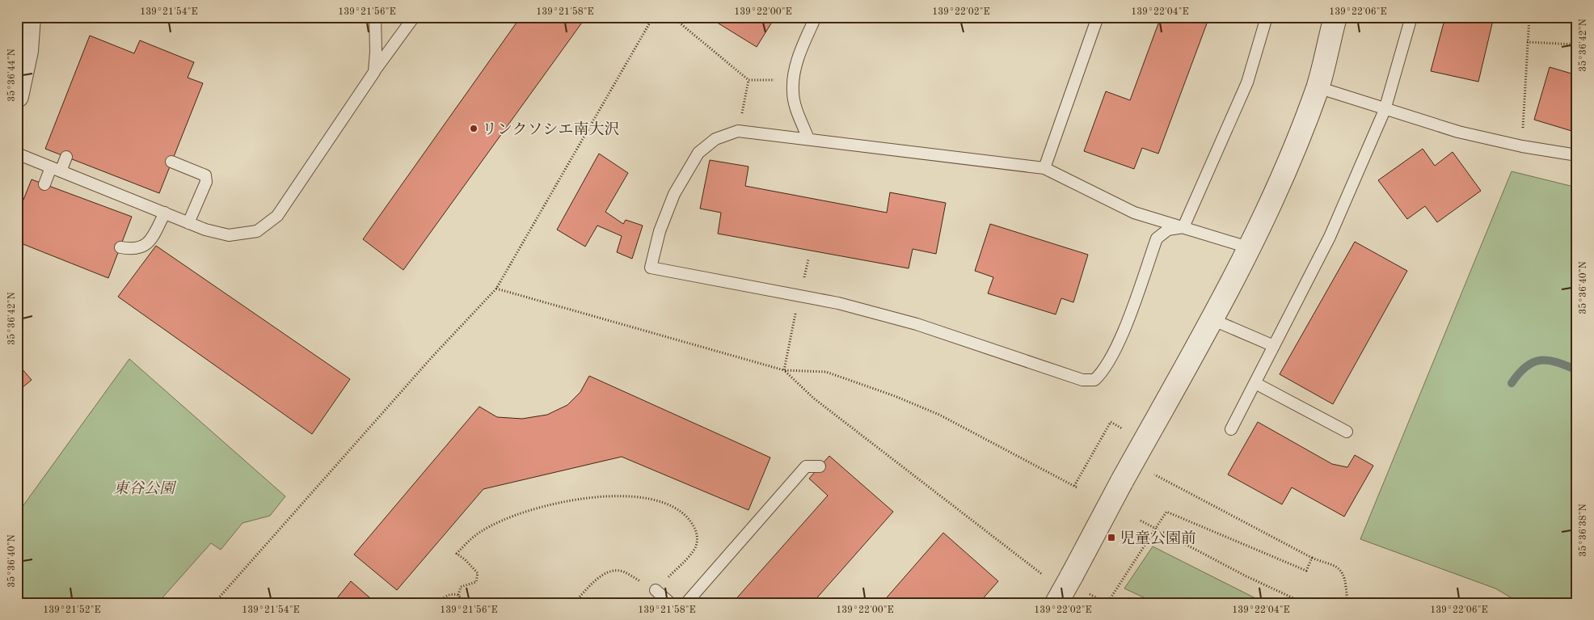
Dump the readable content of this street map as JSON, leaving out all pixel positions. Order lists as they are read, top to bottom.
{
  "parks": ["東谷公園"],
  "places": {
    "other": ["リンクソシエ南大沢"],
    "transit": ["児童公園前"]
  },
  "coordinates": [
    "139°21'54\"E",
    "139°21'56\"E",
    "139°21'58\"E",
    "139°22'00\"E",
    "139°22'02\"E",
    "139°22'04\"E",
    "139°22'06\"E",
    "35°36'42\"N",
    "35°36'44\"N",
    "35°36'40\"N",
    "35°36'38\"N",
    "139°21'52\"E"
  ]
}
